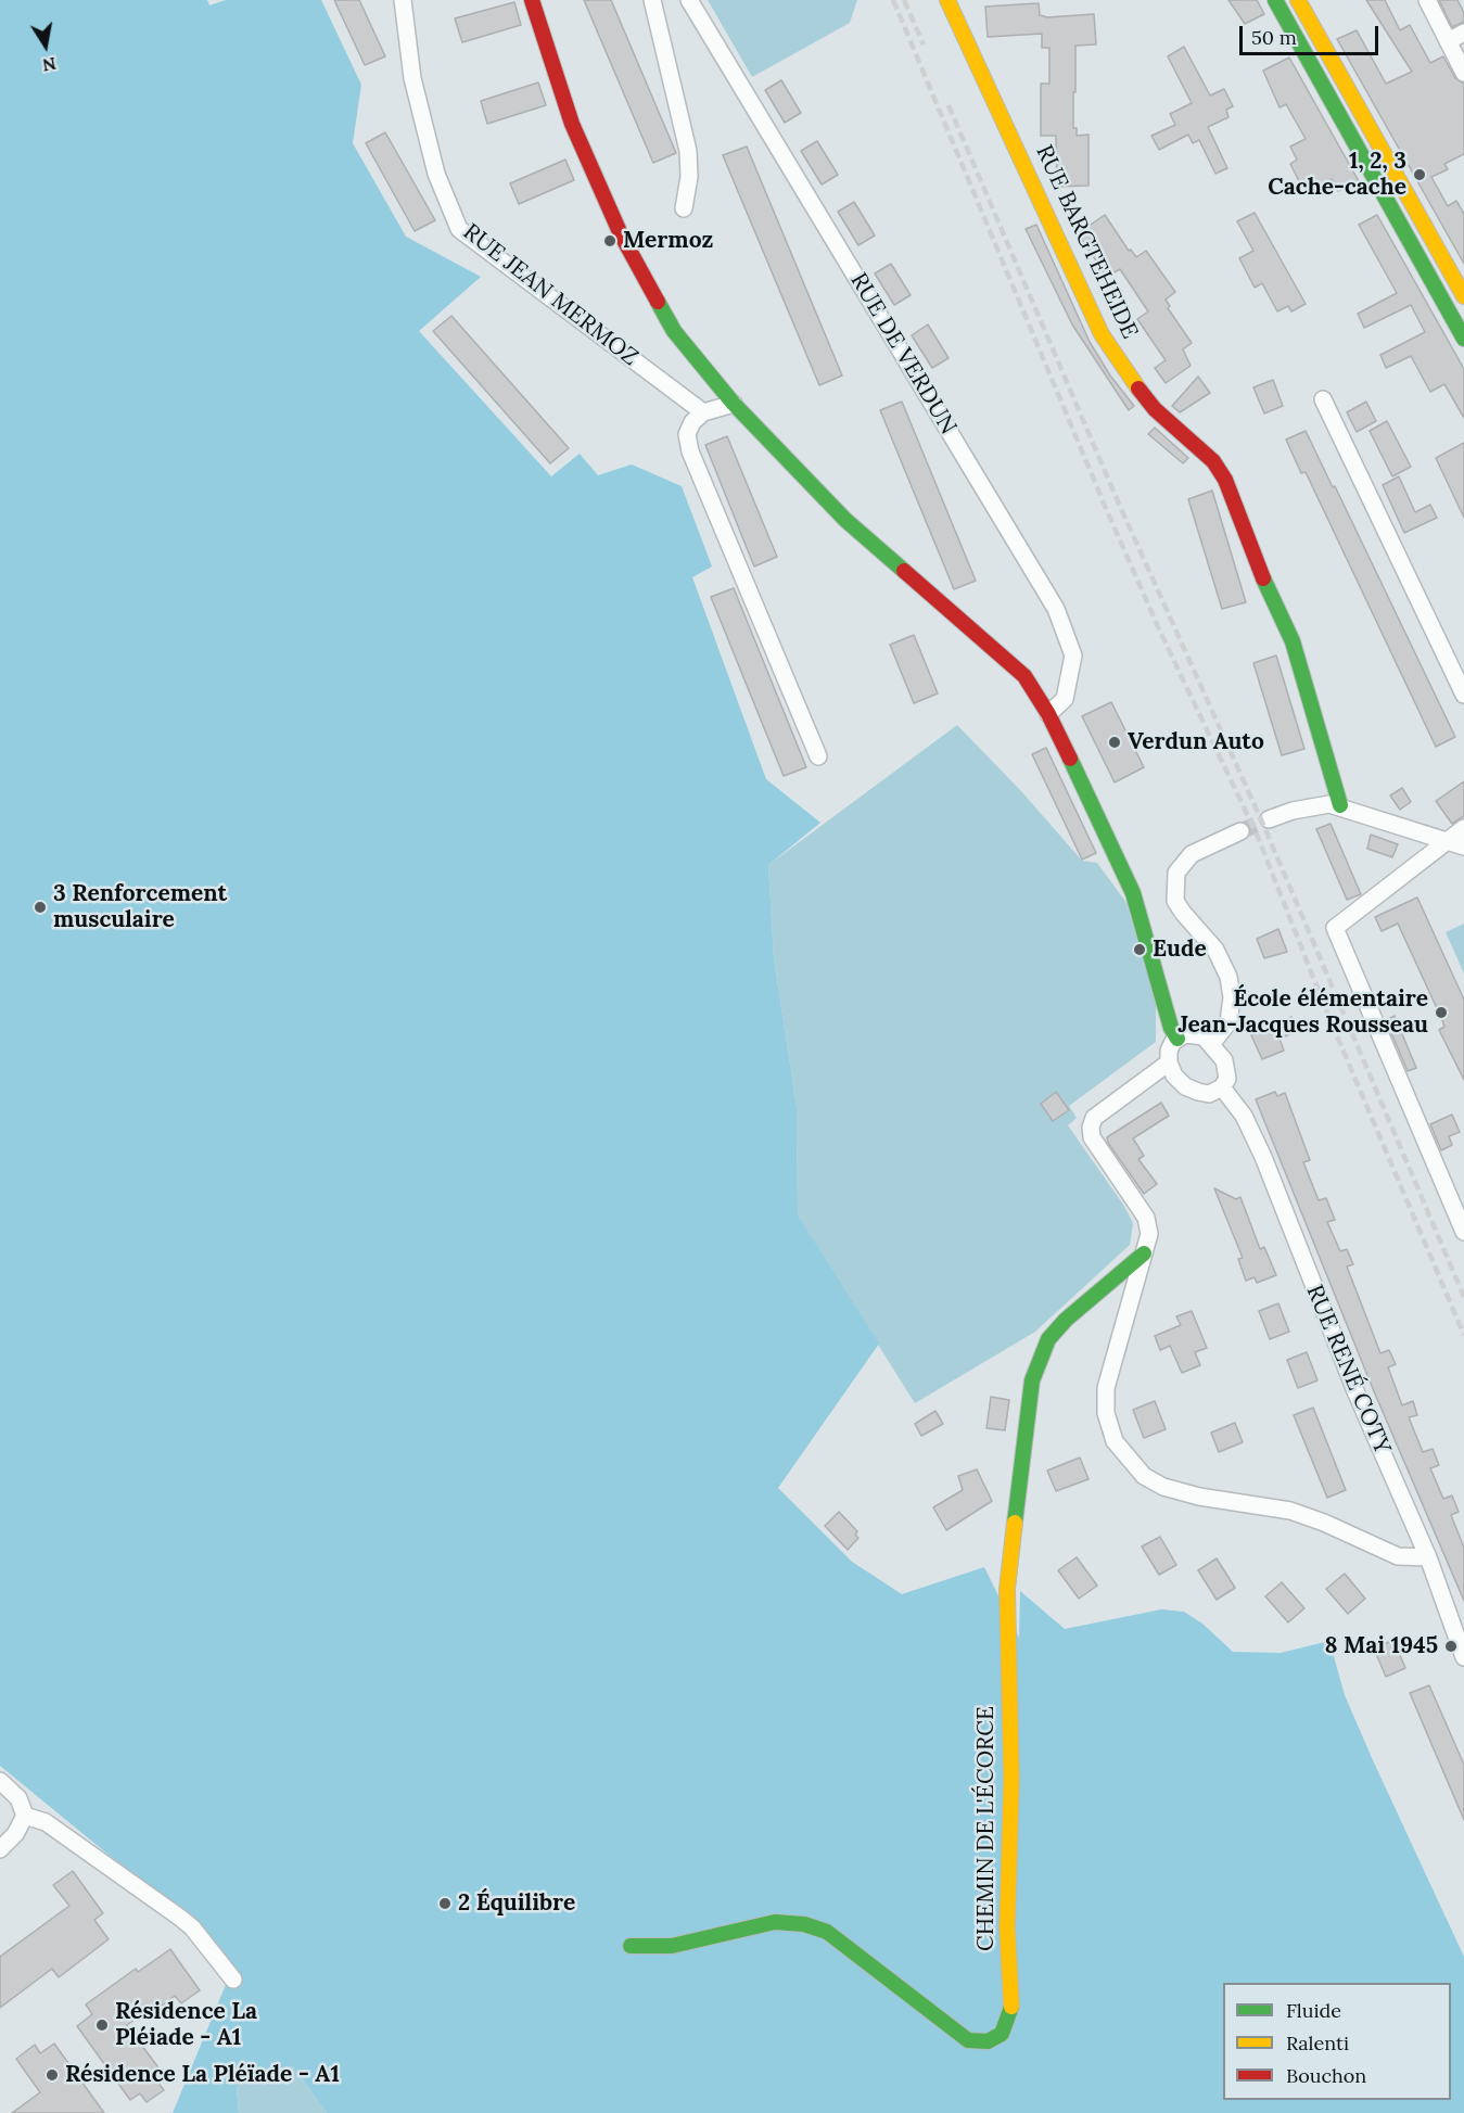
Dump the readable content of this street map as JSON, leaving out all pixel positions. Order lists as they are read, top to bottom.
{
  "streets": {
    "street": [
      "RUE BARGTEHEIDE",
      "RUE JEAN MERMOZ",
      "RUE DE VERDUN",
      "RUE RENÉ COTY",
      "CHEMIN DE L'ÉCORCE"
    ]
  },
  "places": [
    "1, 2, 3 Cache-cache",
    "Mermoz",
    "Verdun Auto",
    "3 Renforcement musculaire",
    "Eude",
    "École élémentaire Jean-Jacques Rousseau",
    "8 Mai 1945",
    "2 Équilibre",
    "Résidence La Pléiade - A1",
    "Résidence La Pléïade - A1"
  ],
  "legend": ["Fluide", "Ralenti", "Bouchon"],
  "scale_bar": "50 m",
  "north": "bottom"
}
